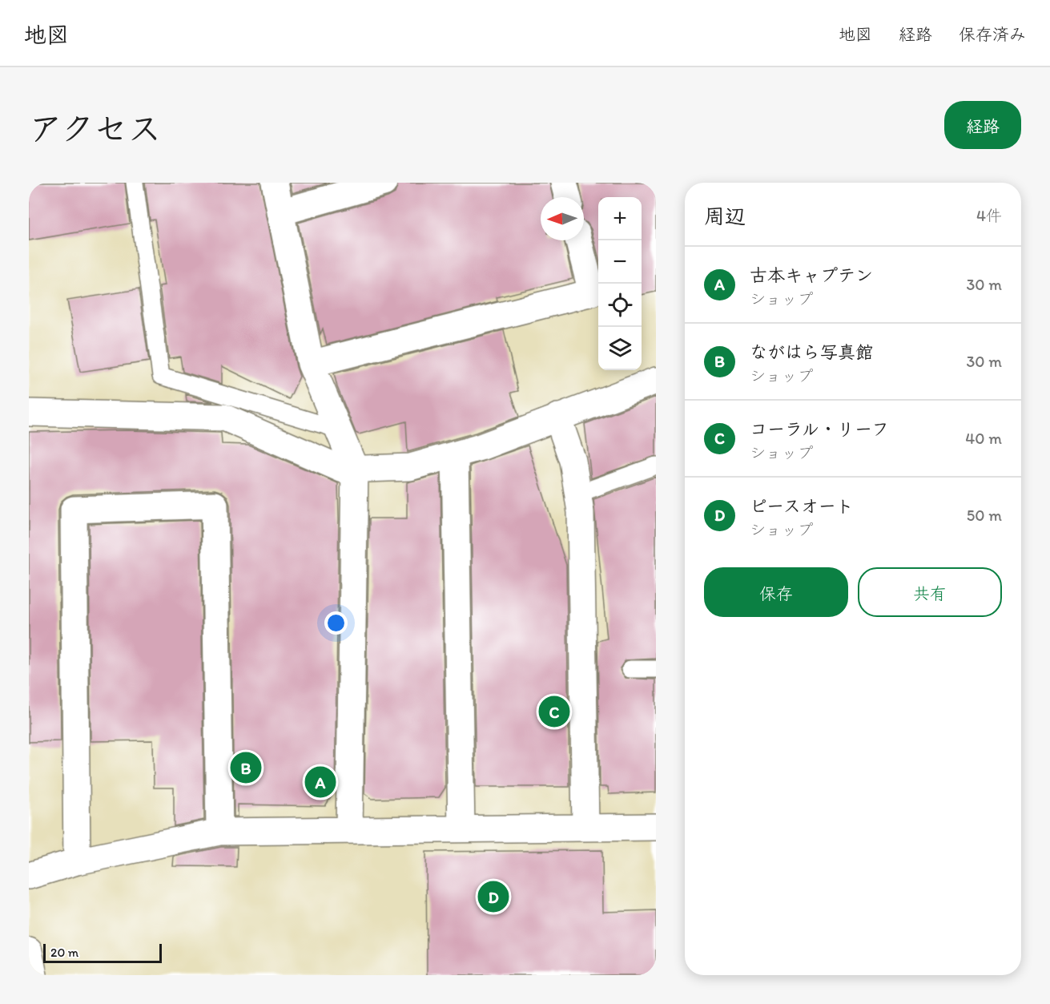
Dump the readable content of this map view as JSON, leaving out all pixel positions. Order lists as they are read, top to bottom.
{
  "scale_bar": "20 m",
  "north": "left",
  "page": {
    "header": "地図",
    "nav": ["地図", "経路", "保存済み"],
    "title": "アクセス",
    "buttons": [
      "経路",
      ["保存", "共有"]
    ],
    "heading": ["周辺", "4件"],
    "map_buttons": ["+", "−"],
    "list": [
      {
        "mark": "A",
        "name": "古本キャプテン",
        "note": "ショップ",
        "value": "30 m"
      },
      {
        "mark": "B",
        "name": "ながはら写真館",
        "note": "ショップ",
        "value": "30 m"
      },
      {
        "mark": "C",
        "name": "コーラル・リーフ",
        "note": "ショップ",
        "value": "40 m"
      },
      {
        "mark": "D",
        "name": "ピースオート",
        "note": "ショップ",
        "value": "50 m"
      }
    ],
    "pins": [
      "C",
      "B",
      "A",
      "D"
    ],
    "scale": "20 m"
  }
}
